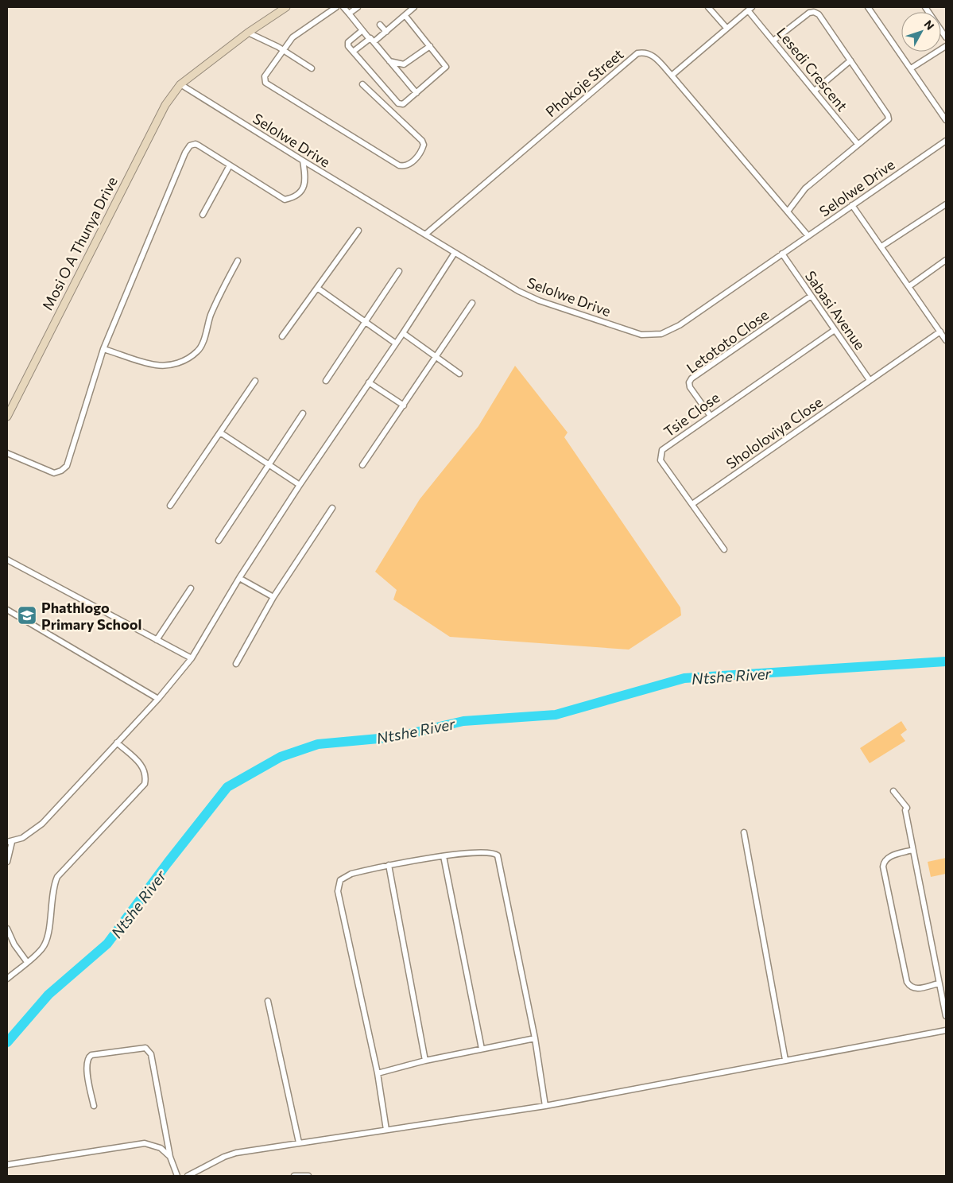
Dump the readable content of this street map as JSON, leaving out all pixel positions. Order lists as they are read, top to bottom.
{
  "streets": {
    "street": [
      "Lesedi Crescent",
      "Phokoje Street",
      "Selolwe Drive",
      "Mosi O A Thunya Drive",
      "Sabasi Avenue",
      "Letototo Close",
      "Tsie Close",
      "Shololoviya Close"
    ]
  },
  "crossings": [
    ["Phokoje Street", "Selolwe Drive"],
    ["Selolwe Drive", "Mosi O A Thunya Drive"],
    ["Selolwe Drive", "Sabasi Avenue"],
    ["Sabasi Avenue", "Letototo Close"],
    ["Sabasi Avenue", "Tsie Close"],
    ["Sabasi Avenue", "Shololoviya Close"],
    ["Letototo Close", "Tsie Close"],
    ["Tsie Close", "Shololoviya Close"]
  ],
  "water": ["Ntshe River"],
  "places": {
    "school or university": ["Phathlogo Primary School"]
  },
  "north": "top right"
}
